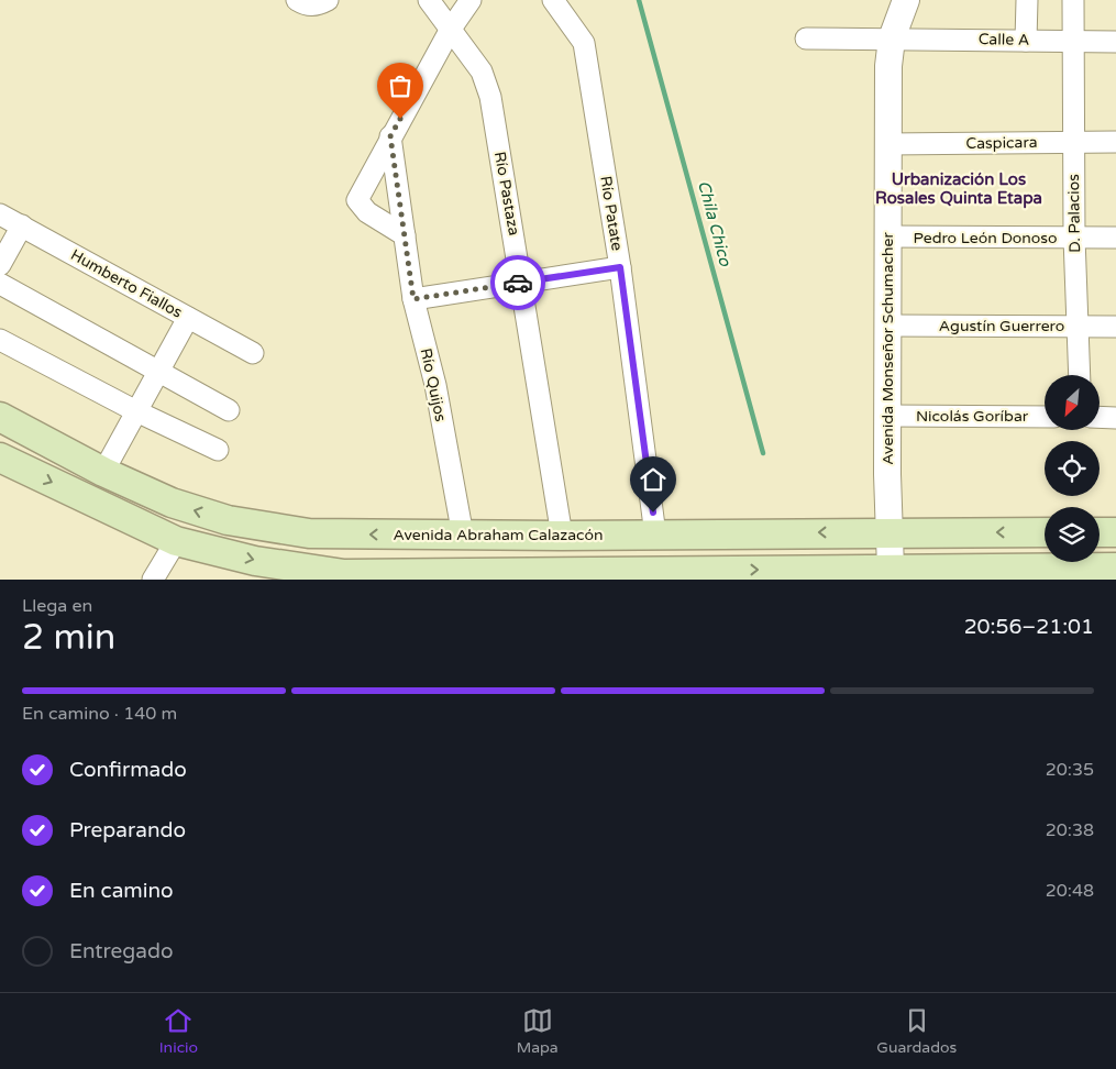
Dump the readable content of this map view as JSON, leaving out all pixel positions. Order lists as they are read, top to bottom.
{
  "streets": {
    "main road": ["Avenida Abraham Calazacón"],
    "street": [
      "Calle A",
      "Caspicara",
      "Río Pastaza",
      "Río Patate",
      "D. Palacios",
      "Pedro León Donoso",
      "Humberto Fiallos",
      "Agustín Guerrero",
      "Avenida Monseñor Schumacher",
      "Río Quijos",
      "Nicolás Goríbar"
    ]
  },
  "crossings": [
    ["Calle A", "D. Palacios"],
    ["Calle A", "Avenida Monseñor Schumacher"],
    ["Caspicara", "D. Palacios"],
    ["Caspicara", "Avenida Monseñor Schumacher"],
    ["Río Pastaza", "Avenida Abraham Calazacón"],
    ["Río Patate", "Avenida Abraham Calazacón"],
    ["D. Palacios", "Pedro León Donoso"],
    ["D. Palacios", "Agustín Guerrero"],
    ["Pedro León Donoso", "Avenida Monseñor Schumacher"],
    ["Agustín Guerrero", "Avenida Monseñor Schumacher"],
    ["Avenida Monseñor Schumacher", "Nicolás Goríbar"],
    ["Avenida Monseñor Schumacher", "Avenida Abraham Calazacón"],
    ["Río Quijos", "Avenida Abraham Calazacón"]
  ],
  "districts": ["Urbanización Los Rosales Quinta Etapa"],
  "water": ["Chila Chico"],
  "north": "bottom left",
  "page": {
    "heading": ["2 min", "Llega en", "20:56–21:01"],
    "bar": "En camino · 140 m",
    "list": [
      ["Confirmado", "20:35"],
      ["Preparando", "20:38"],
      ["En camino", "20:48"],
      "Entregado"
    ],
    "tabs": ["Inicio", "Mapa", "Guardados"]
  }
}
